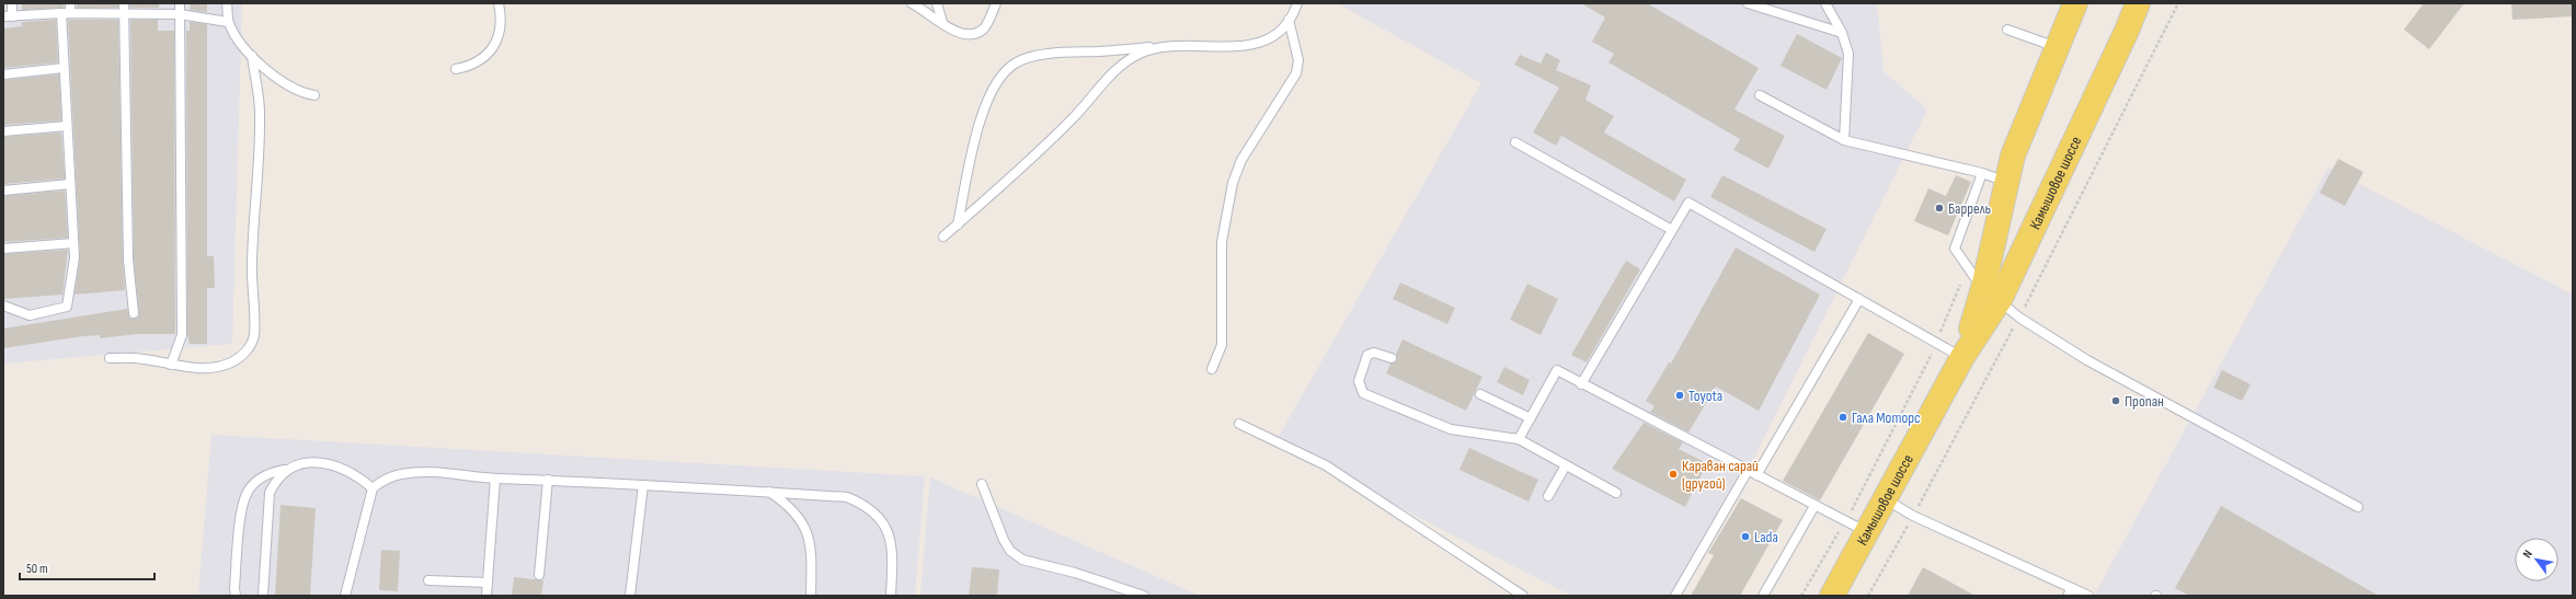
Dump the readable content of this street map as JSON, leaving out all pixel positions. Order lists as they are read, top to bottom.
{
  "streets": {
    "main road": ["Камышовое шоссе"]
  },
  "places": [
    "Баррель",
    "Toyota",
    "Пропан",
    "Гала Моторс",
    "Караван сарай (другой)",
    "Lada"
  ],
  "scale_bar": "50 m",
  "north": "top left"
}
